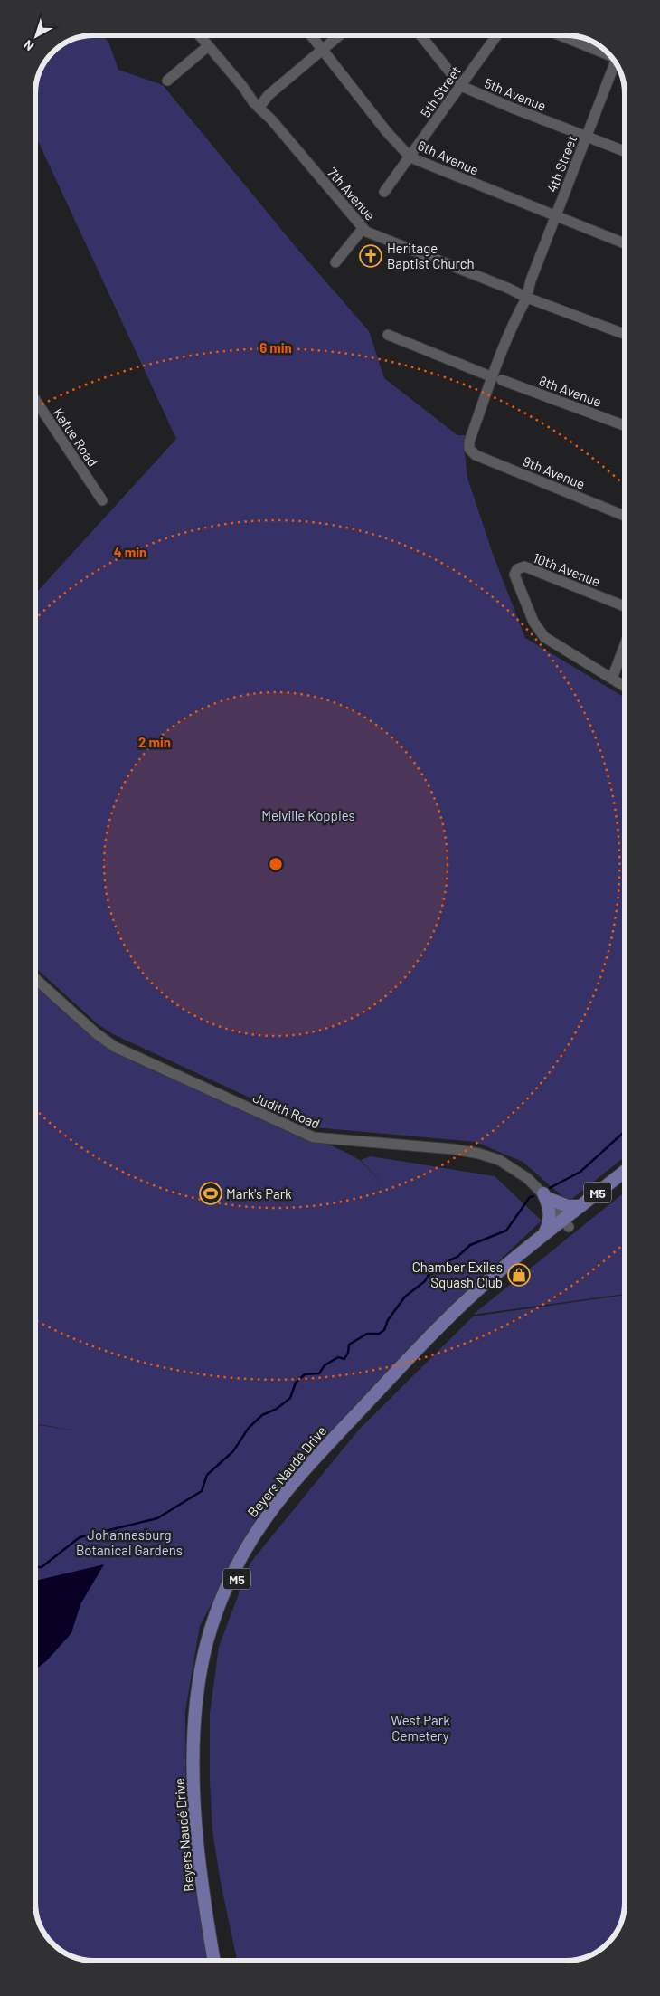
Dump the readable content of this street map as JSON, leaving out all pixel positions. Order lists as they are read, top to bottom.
{
  "streets": {
    "main road": ["M5", "Beyers Naudé Drive"],
    "street": [
      "5th Street",
      "5th Avenue",
      "6th Avenue",
      "4th Street",
      "7th Avenue",
      "8th Avenue",
      "Kafue Road",
      "9th Avenue",
      "10th Avenue",
      "Judith Road"
    ]
  },
  "crossings": [
    ["5th Street", "5th Avenue"],
    ["5th Street", "6th Avenue"],
    ["5th Avenue", "4th Street"],
    ["6th Avenue", "4th Street"],
    ["4th Street", "7th Avenue"],
    ["4th Street", "8th Avenue"],
    ["4th Street", "9th Avenue"],
    ["Judith Road", "Beyers Naudé Drive"]
  ],
  "parks": ["Melville Koppies", "Johannesburg Botanical Gardens", "West Park Cemetery"],
  "places": {
    "church": ["Heritage Baptist Church"],
    "sports": ["Mark's Park"],
    "shop": ["Chamber Exiles Squash Club"]
  },
  "north": "bottom left",
  "rings": ["6 min", "4 min", "2 min"]
}
